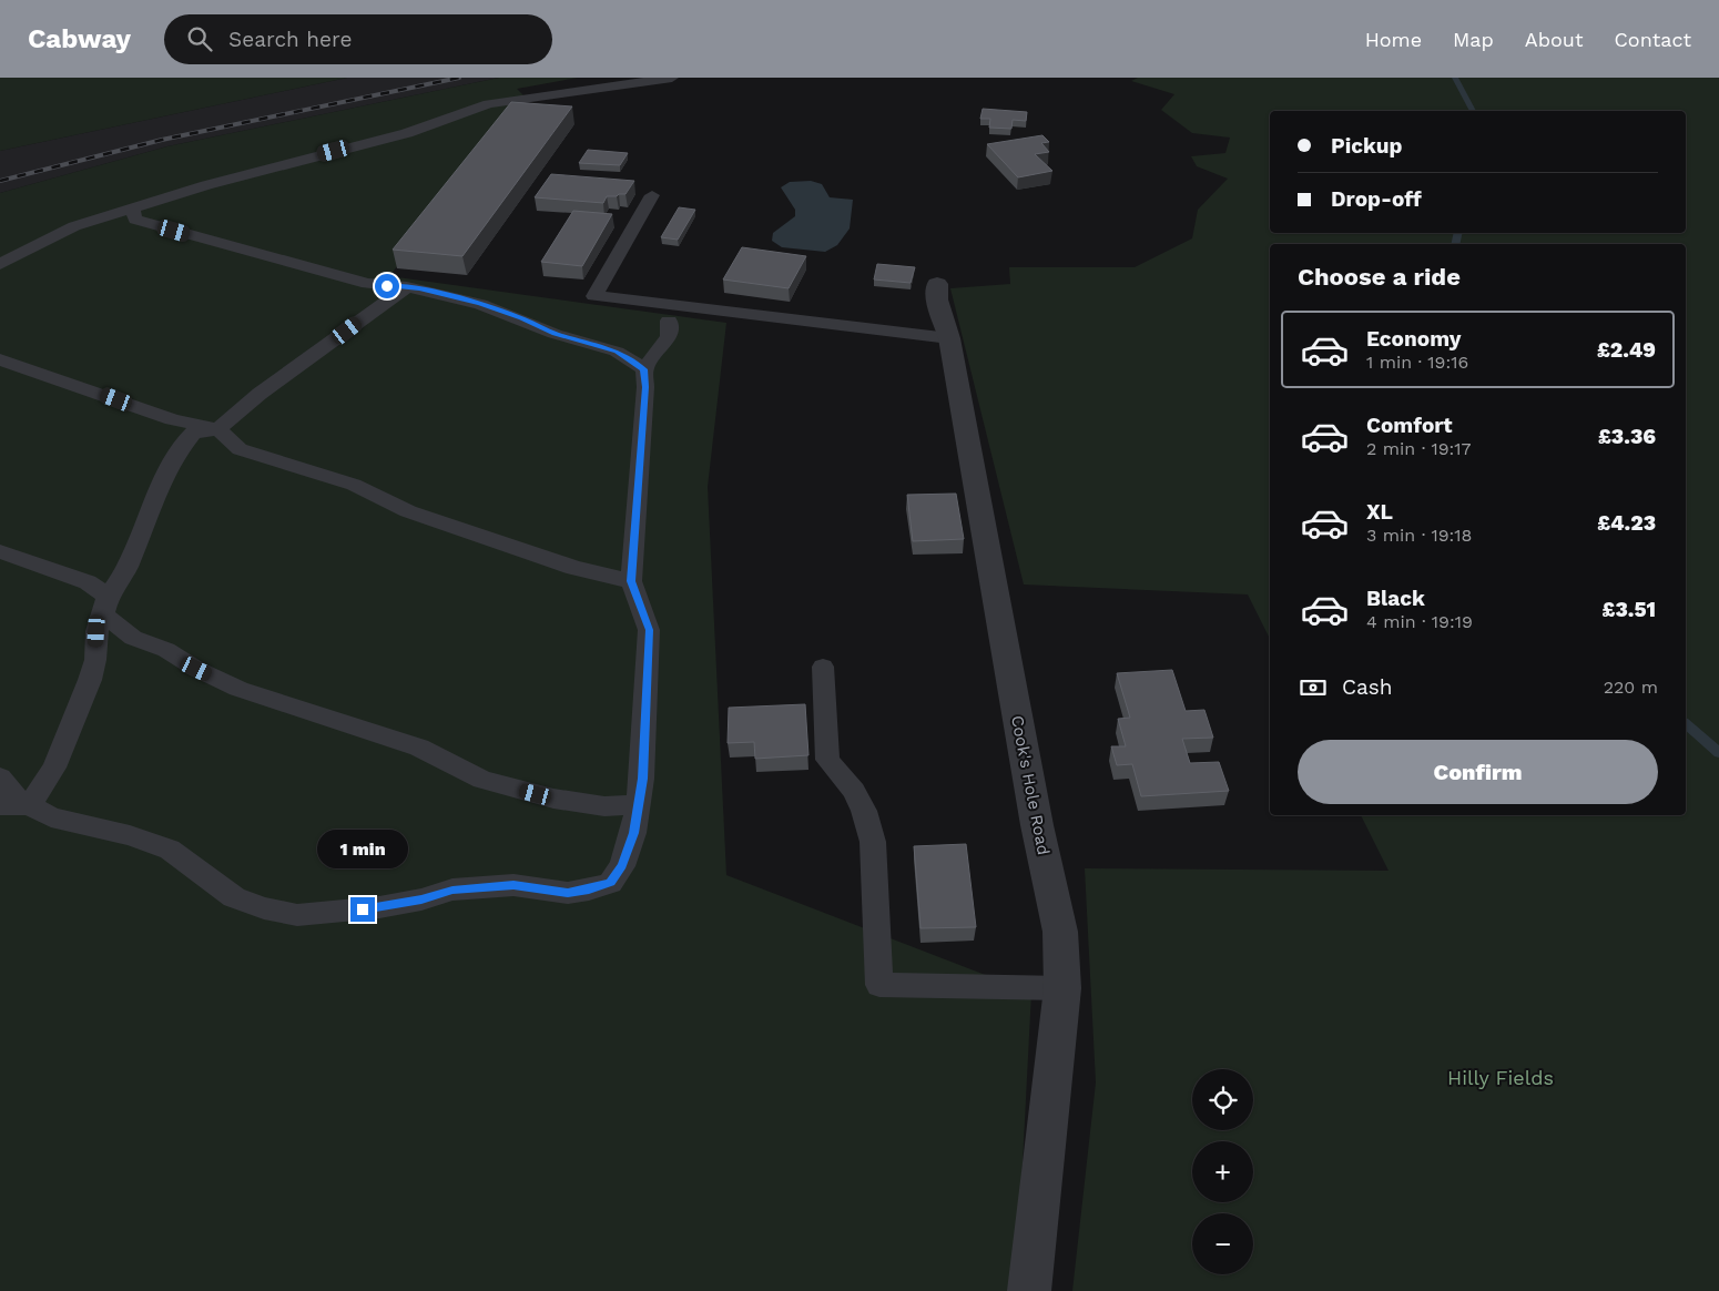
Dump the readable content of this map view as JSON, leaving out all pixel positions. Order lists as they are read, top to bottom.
{
  "streets": {
    "street": ["Cook's Hole Road"]
  },
  "parks": ["Hilly Fields"],
  "page": {
    "header": "Cabway",
    "search": "Search here",
    "nav": [
      "Home",
      "Map",
      "About",
      "Contact"
    ],
    "banner": ["Pickup", "Drop-off"],
    "heading": "Choose a ride",
    "list": [
      {
        "name": "Economy",
        "note": "1 min · 19:16",
        "value": "£2.49"
      },
      {
        "name": "Comfort",
        "note": "2 min · 19:17",
        "value": "£3.36"
      },
      {
        "name": "XL",
        "note": "3 min · 19:18",
        "value": "£4.23"
      },
      {
        "name": "Black",
        "note": "4 min · 19:19",
        "value": "£3.51"
      }
    ],
    "pay": ["Cash", "220 m"],
    "buttons": "Confirm",
    "bubble": "1 min",
    "map_buttons": ["+", "−"]
  }
}
